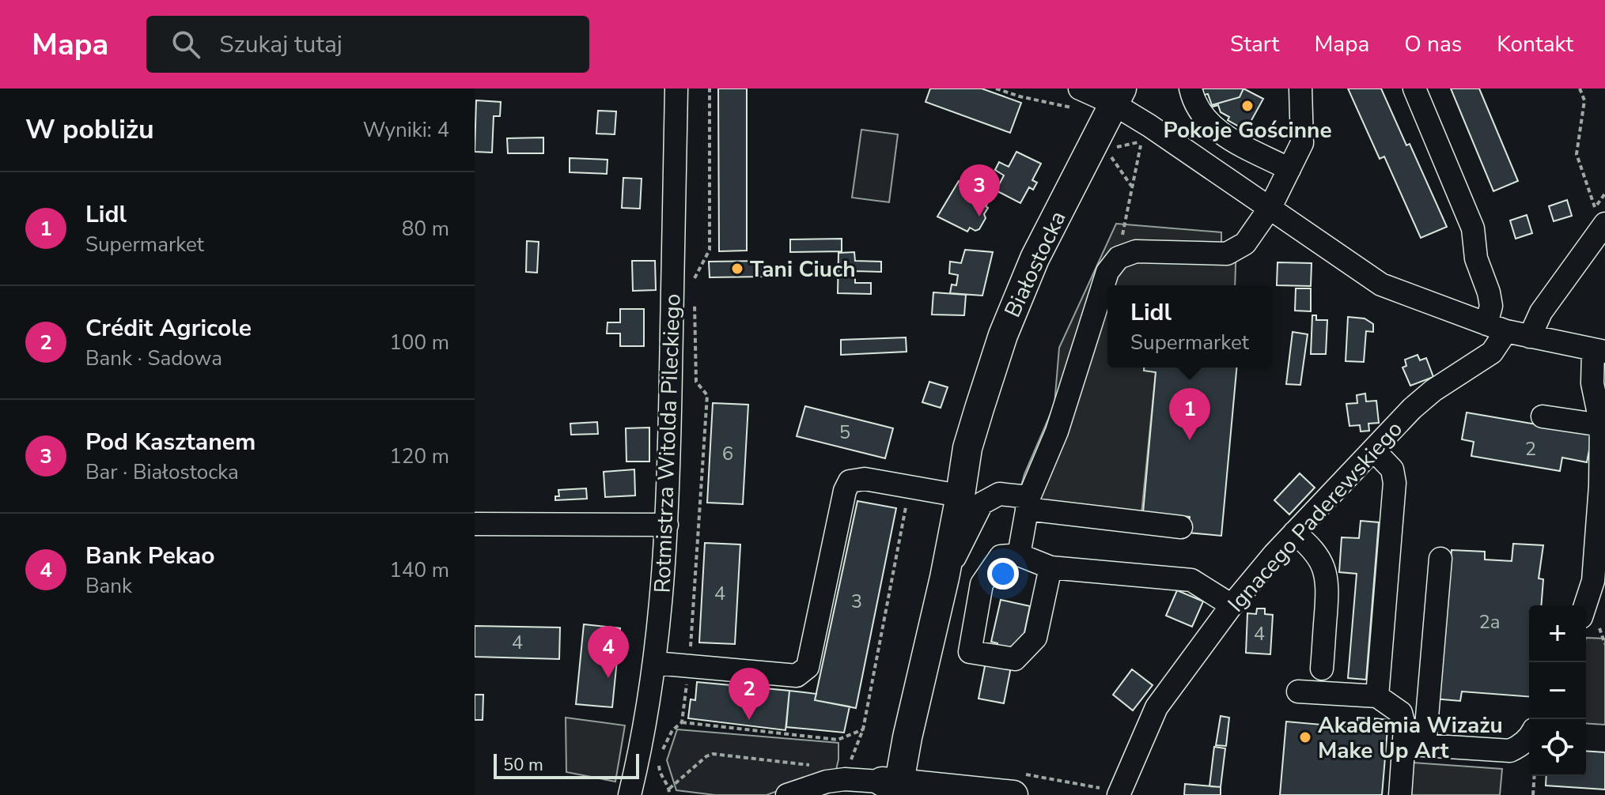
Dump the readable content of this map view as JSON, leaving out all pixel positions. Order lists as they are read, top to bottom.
{
  "streets": {
    "main road": ["Białostocka"],
    "street": ["Rotmistrza Witolda Pileckiego", "Ignacego Paderewskiego"]
  },
  "places": ["Pokoje Gościnne", "Tani Ciuch", "Akademia Wizażu Make Up Art"],
  "house_numbers": [
    "5",
    "2",
    "6",
    "4",
    "3",
    "2a",
    "4",
    "4"
  ],
  "scale_bar": "50 m",
  "page": {
    "header": "Mapa",
    "search": "Szukaj tutaj",
    "nav": [
      "Start",
      "Mapa",
      "O nas",
      "Kontakt"
    ],
    "heading": ["W pobliżu", "Wyniki: 4"],
    "pins": [
      "3",
      "1",
      "4",
      "2"
    ],
    "list": [
      {
        "mark": "1",
        "name": "Lidl",
        "note": "Supermarket",
        "value": "80 m"
      },
      {
        "mark": "2",
        "name": "Crédit Agricole",
        "note": "Bank · Sadowa",
        "value": "100 m"
      },
      {
        "mark": "3",
        "name": "Pod Kasztanem",
        "note": "Bar · Białostocka",
        "value": "120 m"
      },
      {
        "mark": "4",
        "name": "Bank Pekao",
        "note": "Bank",
        "value": "140 m"
      }
    ],
    "popup": ["Lidl", "Supermarket"],
    "map_buttons": ["+", "−"],
    "scale": "50 m"
  }
}
